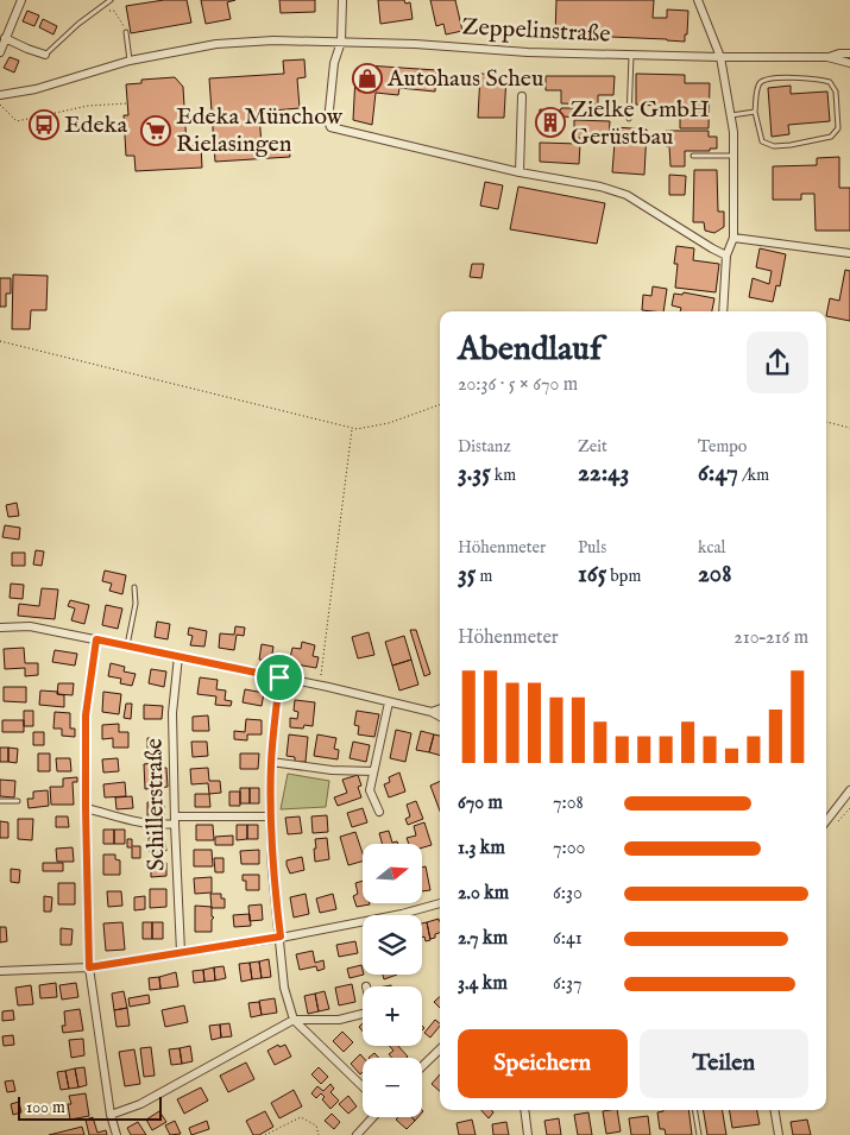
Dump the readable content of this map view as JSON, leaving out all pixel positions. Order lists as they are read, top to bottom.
{
  "streets": {
    "street": ["Zeppelinstraße", "Schillerstraße"]
  },
  "places": {
    "shop": ["Autohaus Scheu"],
    "building": ["Zielke GmbH Gerüstbau"],
    "bus stop": ["Edeka"],
    "supermarket": ["Edeka Münchow Rielasingen"]
  },
  "scale_bar": "100 m",
  "north": "right",
  "page": {
    "heading": ["Abendlauf", "20:36 · 5 × 670 m"],
    "stats": [
      ["Distanz", "3.35 km"],
      ["Zeit", "22:43"],
      ["Tempo", "6:47 /km"],
      ["Höhenmeter", "35 m"],
      ["Puls", "165 bpm"],
      ["kcal", "208"]
    ],
    "chart": ["Höhenmeter", "210–216 m"],
    "list": [
      {
        "name": "670 m",
        "note": "7:08"
      },
      {
        "name": "1.3 km",
        "note": "7:00"
      },
      {
        "name": "2.0 km",
        "note": "6:30"
      },
      {
        "name": "2.7 km",
        "note": "6:41"
      },
      {
        "name": "3.4 km",
        "note": "6:37"
      }
    ],
    "map_buttons": ["+", "−"],
    "buttons": ["Speichern", "Teilen"],
    "scale": "100 m"
  }
}
